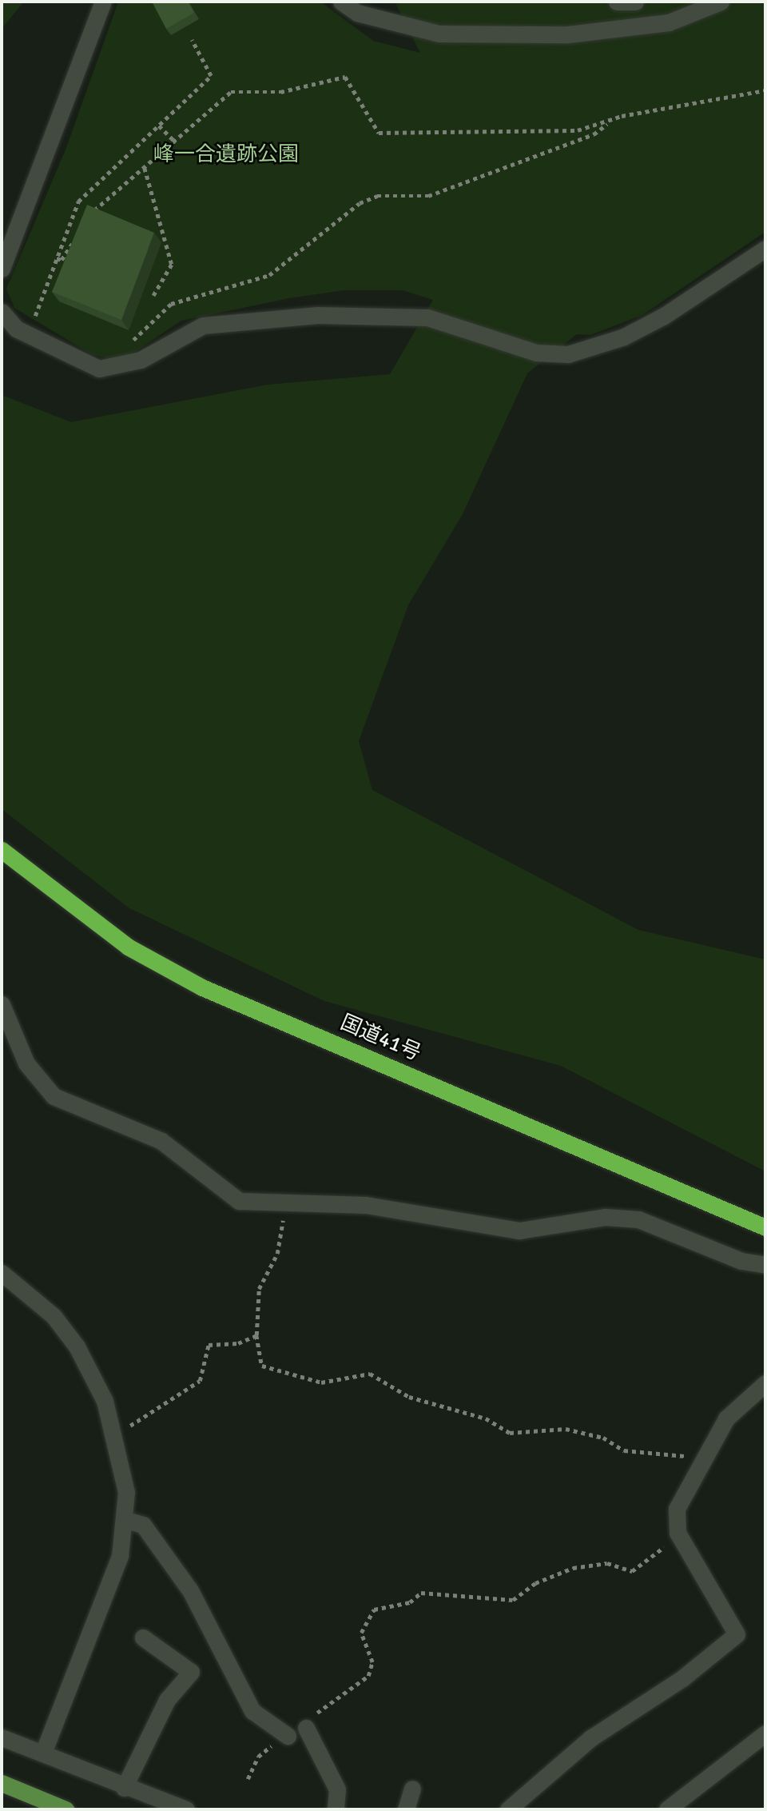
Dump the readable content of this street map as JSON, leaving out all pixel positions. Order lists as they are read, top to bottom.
{
  "streets": {
    "highway": ["国道41号"]
  },
  "parks": ["峰一合遺跡公園"]
}
